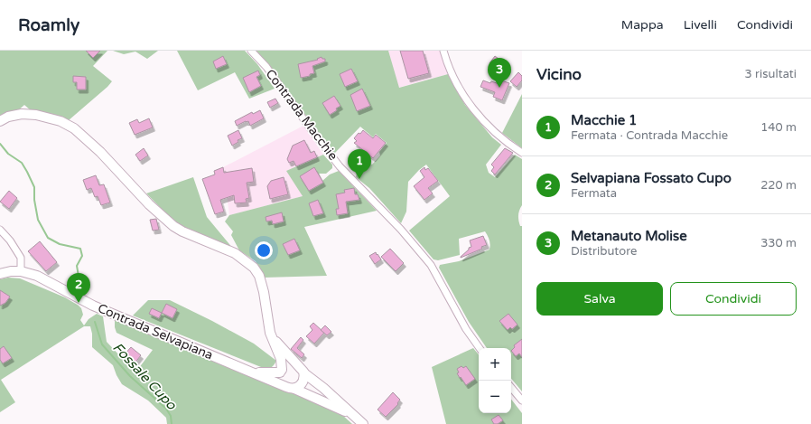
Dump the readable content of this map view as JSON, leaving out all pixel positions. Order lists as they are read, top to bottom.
{
  "streets": {
    "main road": ["Contrada Selvapiana"],
    "street": ["Contrada Macchie"]
  },
  "water": ["Fossale Cupo"],
  "page": {
    "header": "Roamly",
    "nav": ["Mappa", "Livelli", "Condividi"],
    "heading": ["Vicino", "3 risultati"],
    "pins": ["3", "1", "2"],
    "list": [
      {
        "mark": "1",
        "name": "Macchie 1",
        "note": "Fermata · Contrada Macchie",
        "value": "140 m"
      },
      {
        "mark": "2",
        "name": "Selvapiana Fossato Cupo",
        "note": "Fermata",
        "value": "220 m"
      },
      {
        "mark": "3",
        "name": "Metanauto Molise",
        "note": "Distributore",
        "value": "330 m"
      }
    ],
    "buttons": ["Salva", "Condividi"],
    "map_buttons": ["+", "−"]
  }
}
